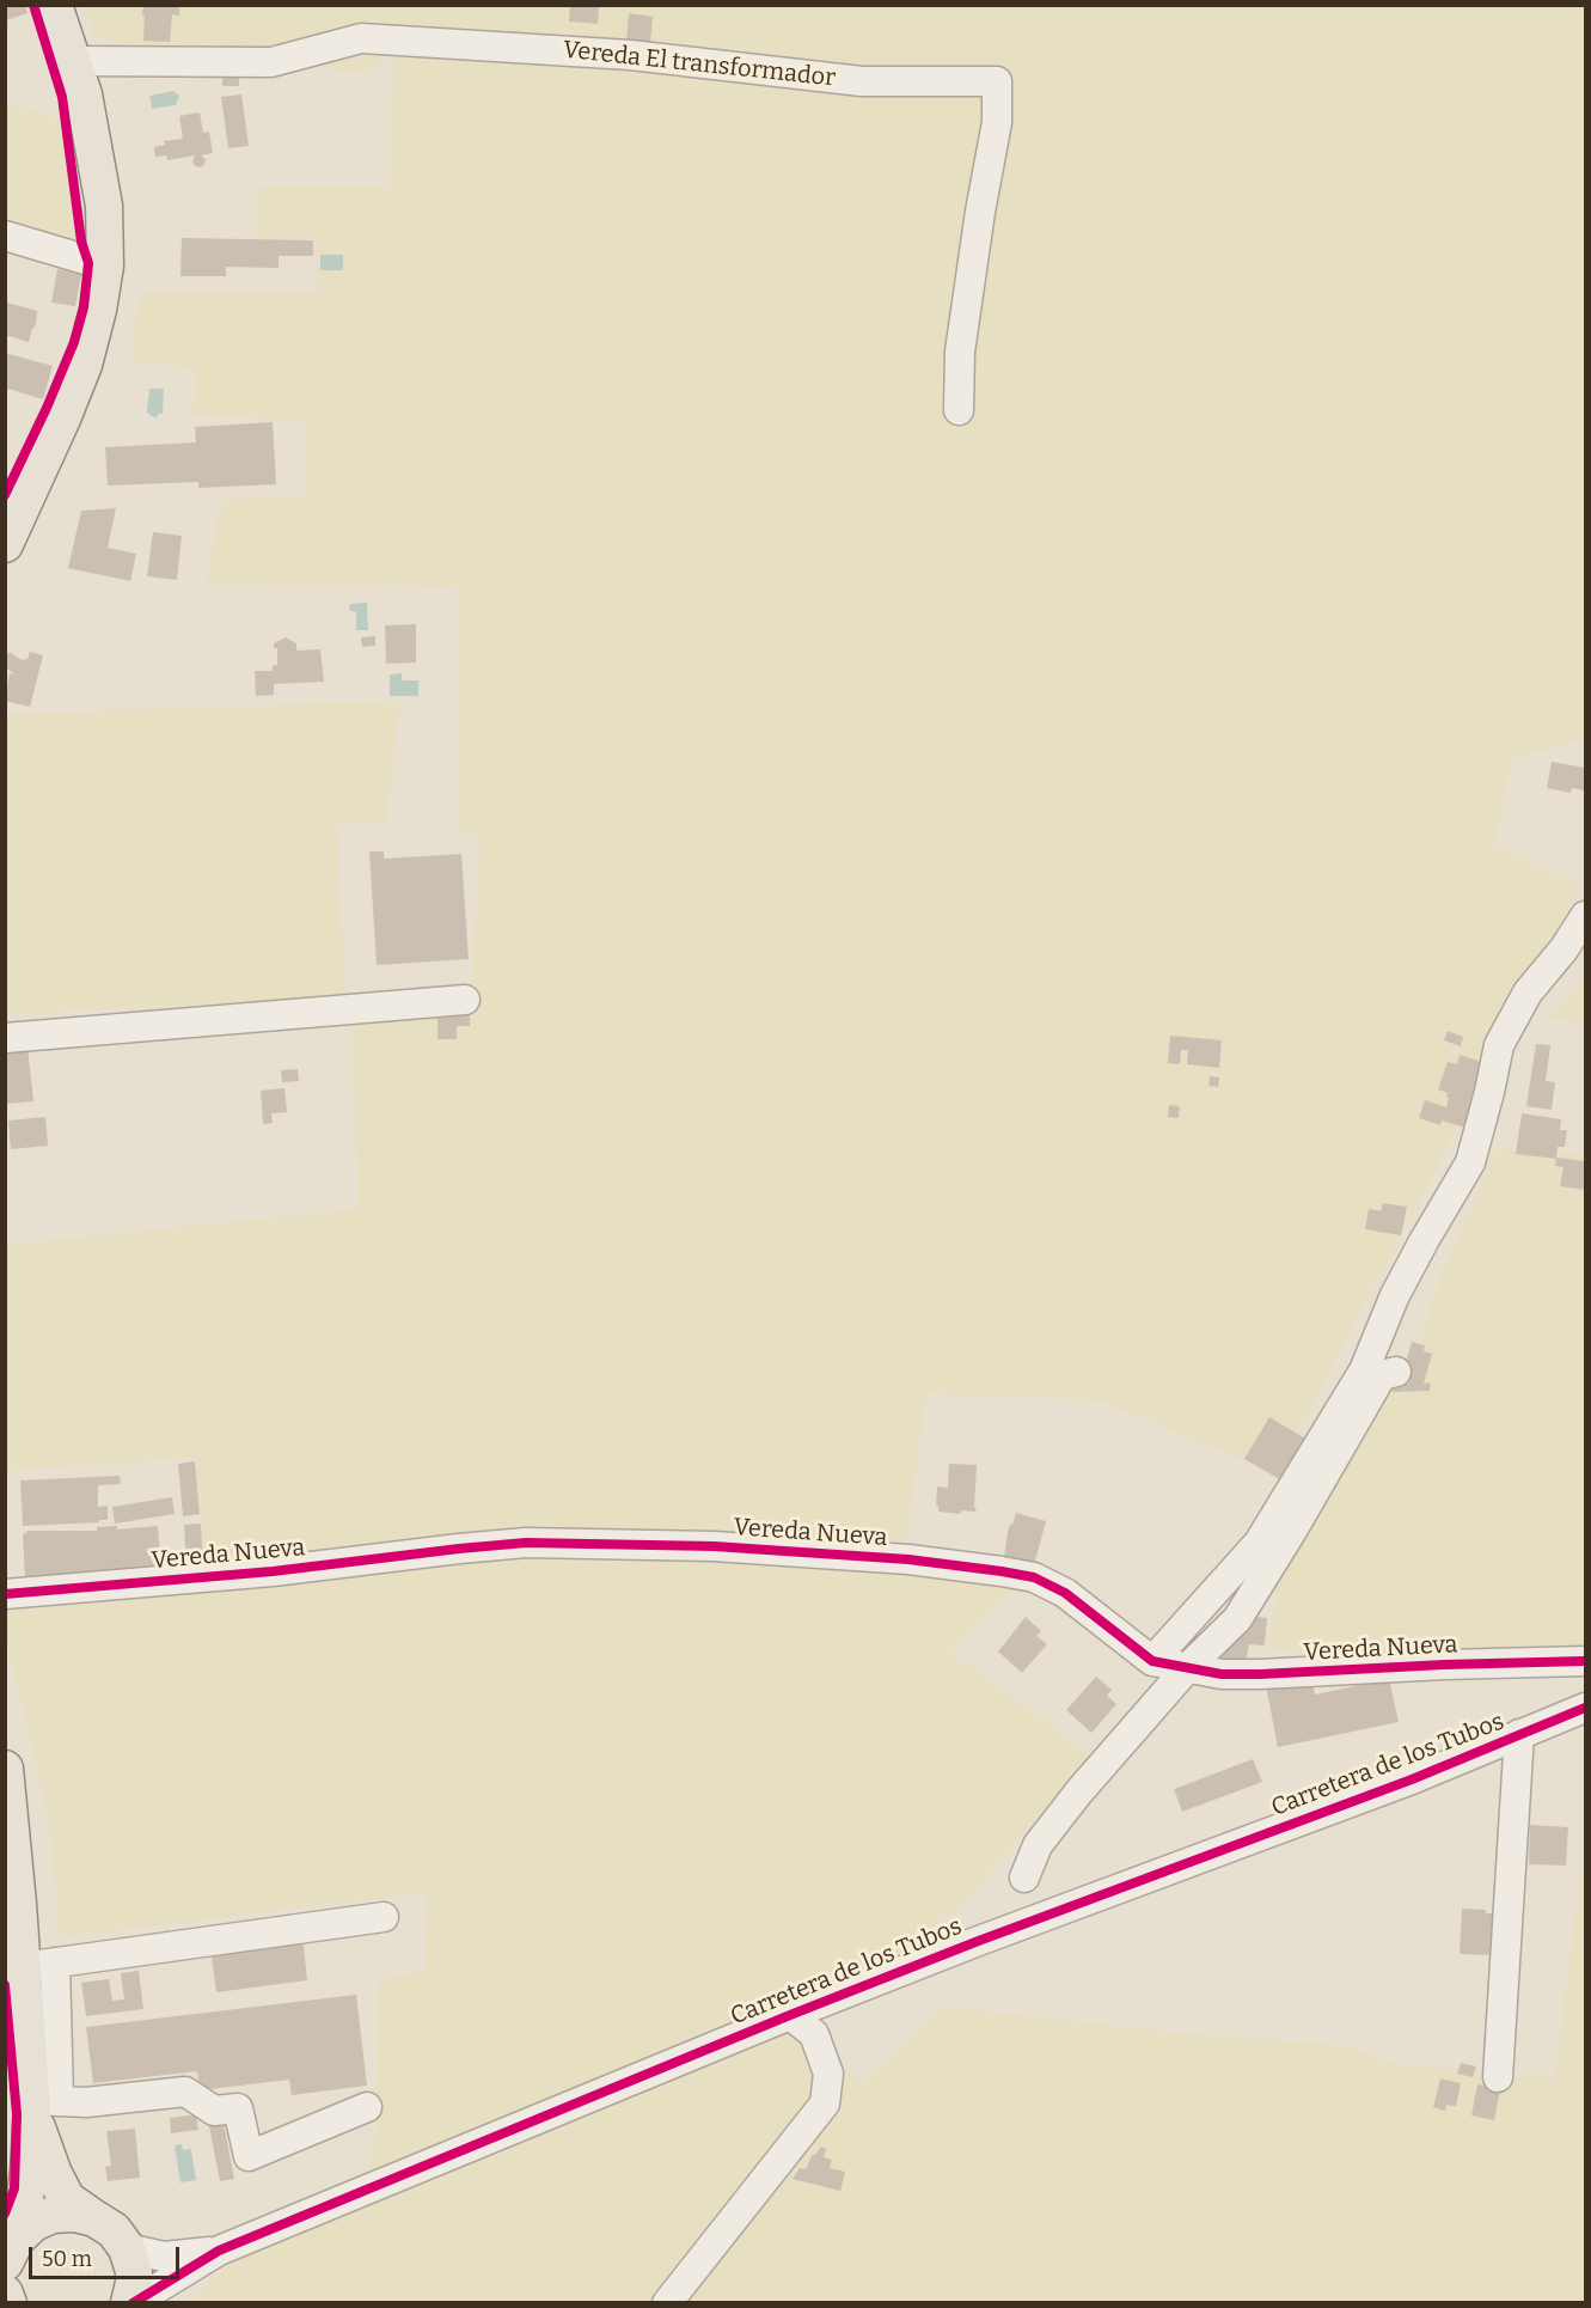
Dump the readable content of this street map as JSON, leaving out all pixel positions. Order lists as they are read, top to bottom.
{
  "streets": {
    "street": ["Vereda El transformador", "Vereda Nueva", "Carretera de los Tubos"]
  },
  "scale_bar": "50 m"
}
